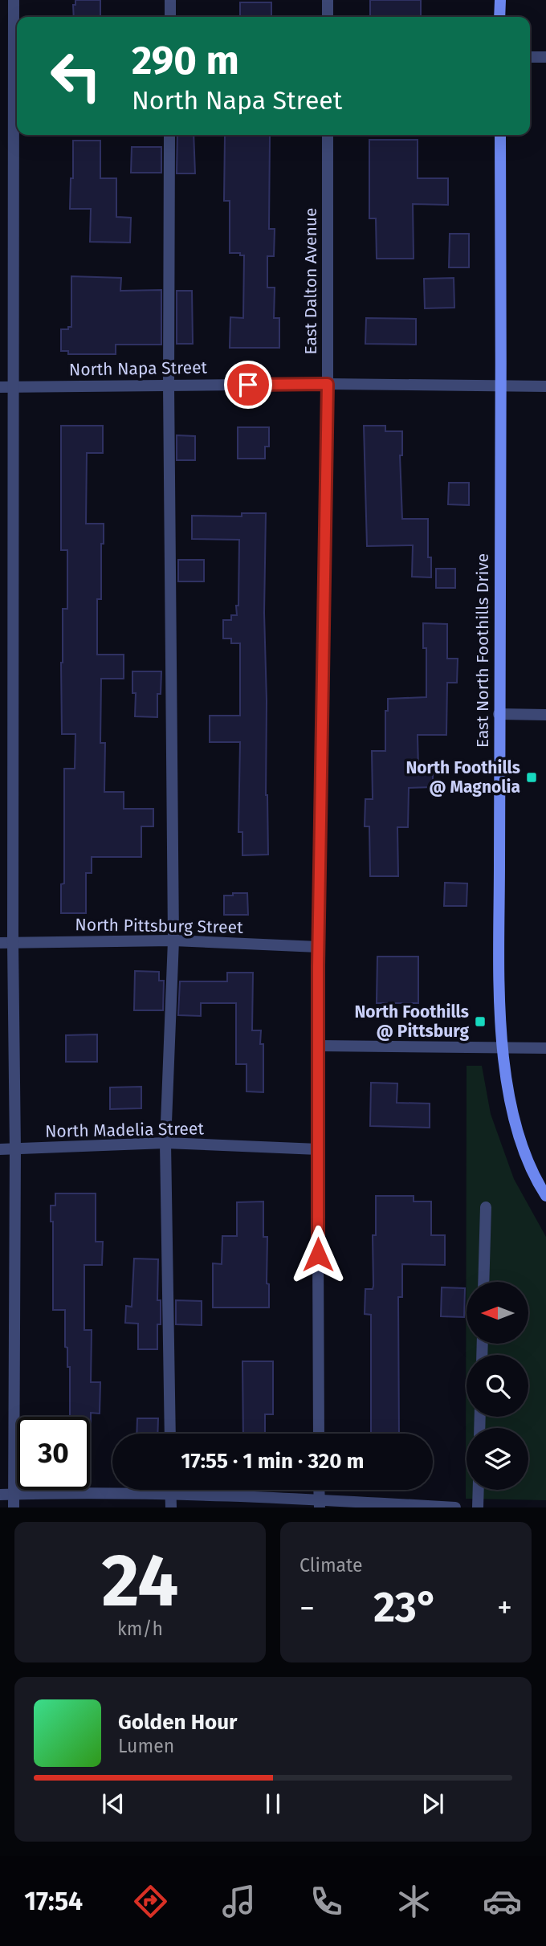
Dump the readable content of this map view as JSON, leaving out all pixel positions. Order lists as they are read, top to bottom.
{
  "streets": {
    "main road": ["East North Foothills Drive"],
    "street": [
      "East Dalton Avenue",
      "North Napa Street",
      "North Pittsburg Street",
      "North Madelia Street"
    ]
  },
  "crossings": [
    ["East Dalton Avenue", "North Napa Street"],
    ["East Dalton Avenue", "North Pittsburg Street"],
    ["East Dalton Avenue", "North Madelia Street"],
    ["North Napa Street", "East North Foothills Drive"]
  ],
  "places": {
    "transit": ["North Foothills @ Magnolia", "North Foothills @ Pittsburg"]
  },
  "north": "left",
  "page": {
    "turn": ["290 m", "North Napa Street"],
    "limit": "30",
    "trip": "17:55 · 1 min · 320 m",
    "tile": [
      ["24", "km/h"],
      "Climate"
    ],
    "heat": ["−", "23°", "+"],
    "song": ["Golden Hour", "Lumen"],
    "tabs": "17:54"
  }
}
